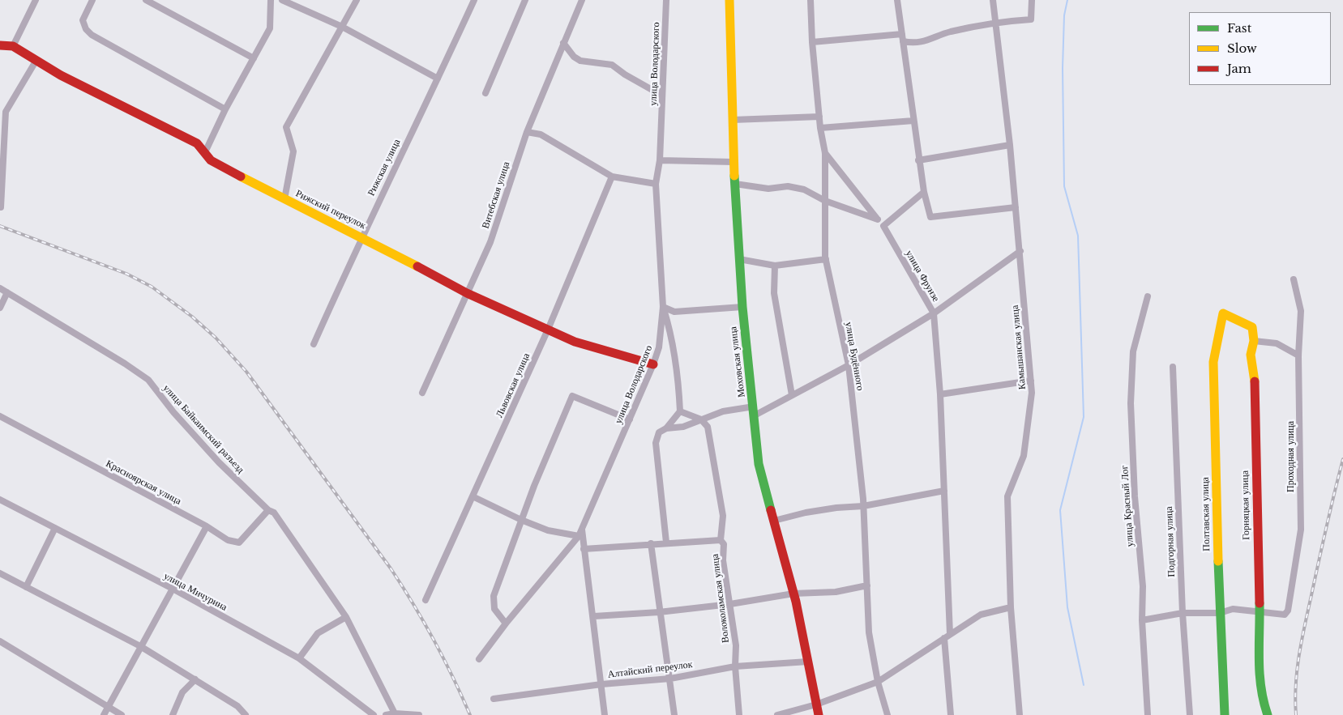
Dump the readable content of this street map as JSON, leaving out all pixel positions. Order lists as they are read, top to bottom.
{
  "streets": {
    "street": [
      "улица Володарского",
      "Рижская улица",
      "Витебская улица",
      "Рижский переулок",
      "улица Фрунзе",
      "Камышанская улица",
      "улица Будённого",
      "Моховская улица",
      "Львовская улица",
      "улица Байкаимский разъезд",
      "Проходная улица",
      "Красноярская улица",
      "Горняцкая улица",
      "улица Красный Лог",
      "Полтавская улица",
      "Подгорная улица",
      "улица Мичурина",
      "Волоколамская улица",
      "Алтайский переулок"
    ]
  },
  "crossings": [
    ["улица Володарского", "Рижский переулок"],
    ["Рижская улица", "Рижский переулок"],
    ["Витебская улица", "Рижский переулок"],
    ["Рижский переулок", "Львовская улица"],
    ["улица Фрунзе", "улица Будённого"],
    ["Моховская улица", "Алтайский переулок"],
    ["улица Байкаимский разъезд", "Красноярская улица"],
    ["Проходная улица", "Горняцкая улица"],
    ["Горняцкая улица", "Полтавская улица"],
    ["Волоколамская улица", "Алтайский переулок"]
  ],
  "legend": ["Fast", "Slow", "Jam"]
}
